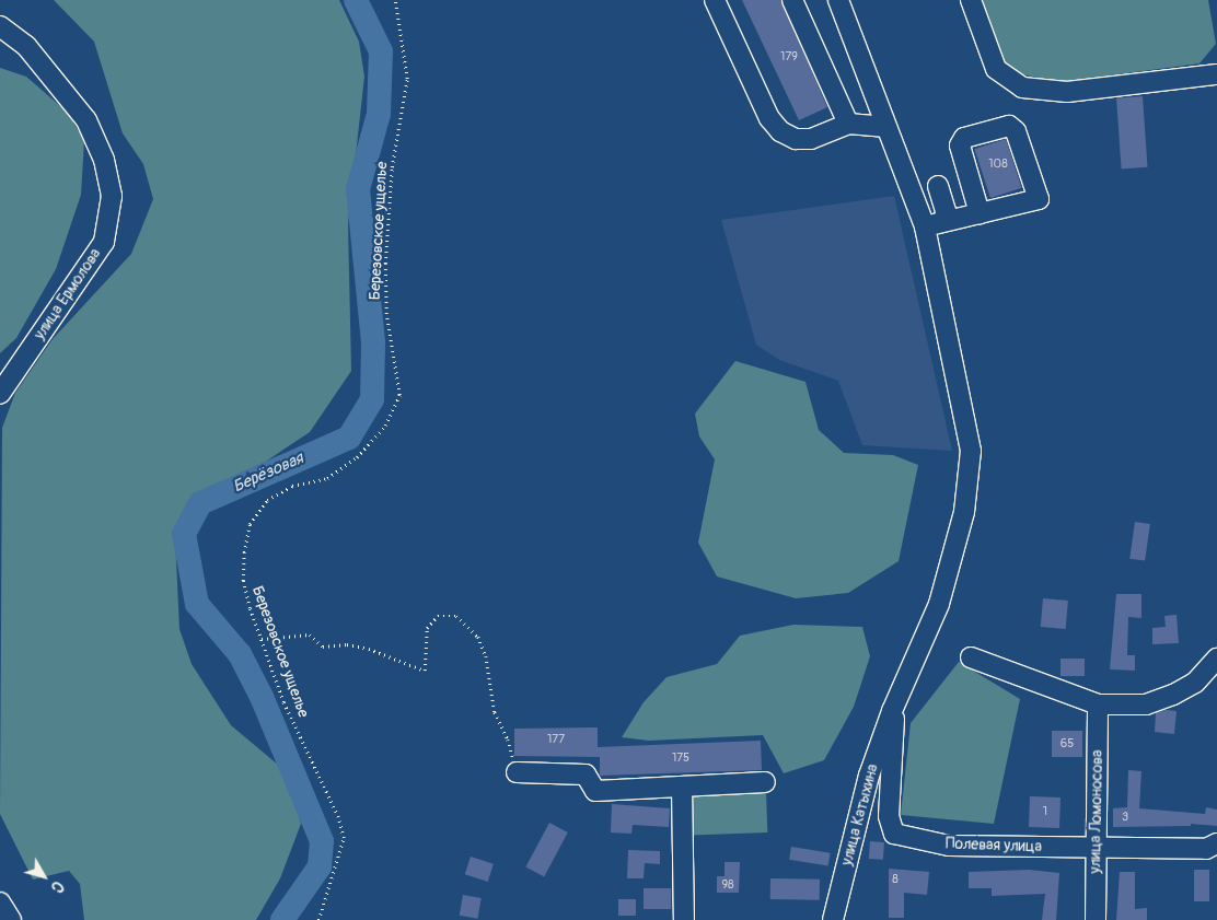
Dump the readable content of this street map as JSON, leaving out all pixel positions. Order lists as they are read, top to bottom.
{
  "streets": {
    "street": [
      "улица Ермолова",
      "улица Ломоносова",
      "улица Катыхина",
      "Полевая улица"
    ],
    "path": ["Березовское ущелье"]
  },
  "crossings": [
    ["улица Ломоносова", "Полевая улица"],
    ["улица Катыхина", "Полевая улица"]
  ],
  "water": ["Берёзовая"],
  "house_numbers": [
    "179",
    "108",
    "177",
    "65",
    "175",
    "1",
    "3",
    "8",
    "98"
  ],
  "north": "bottom right"
}
